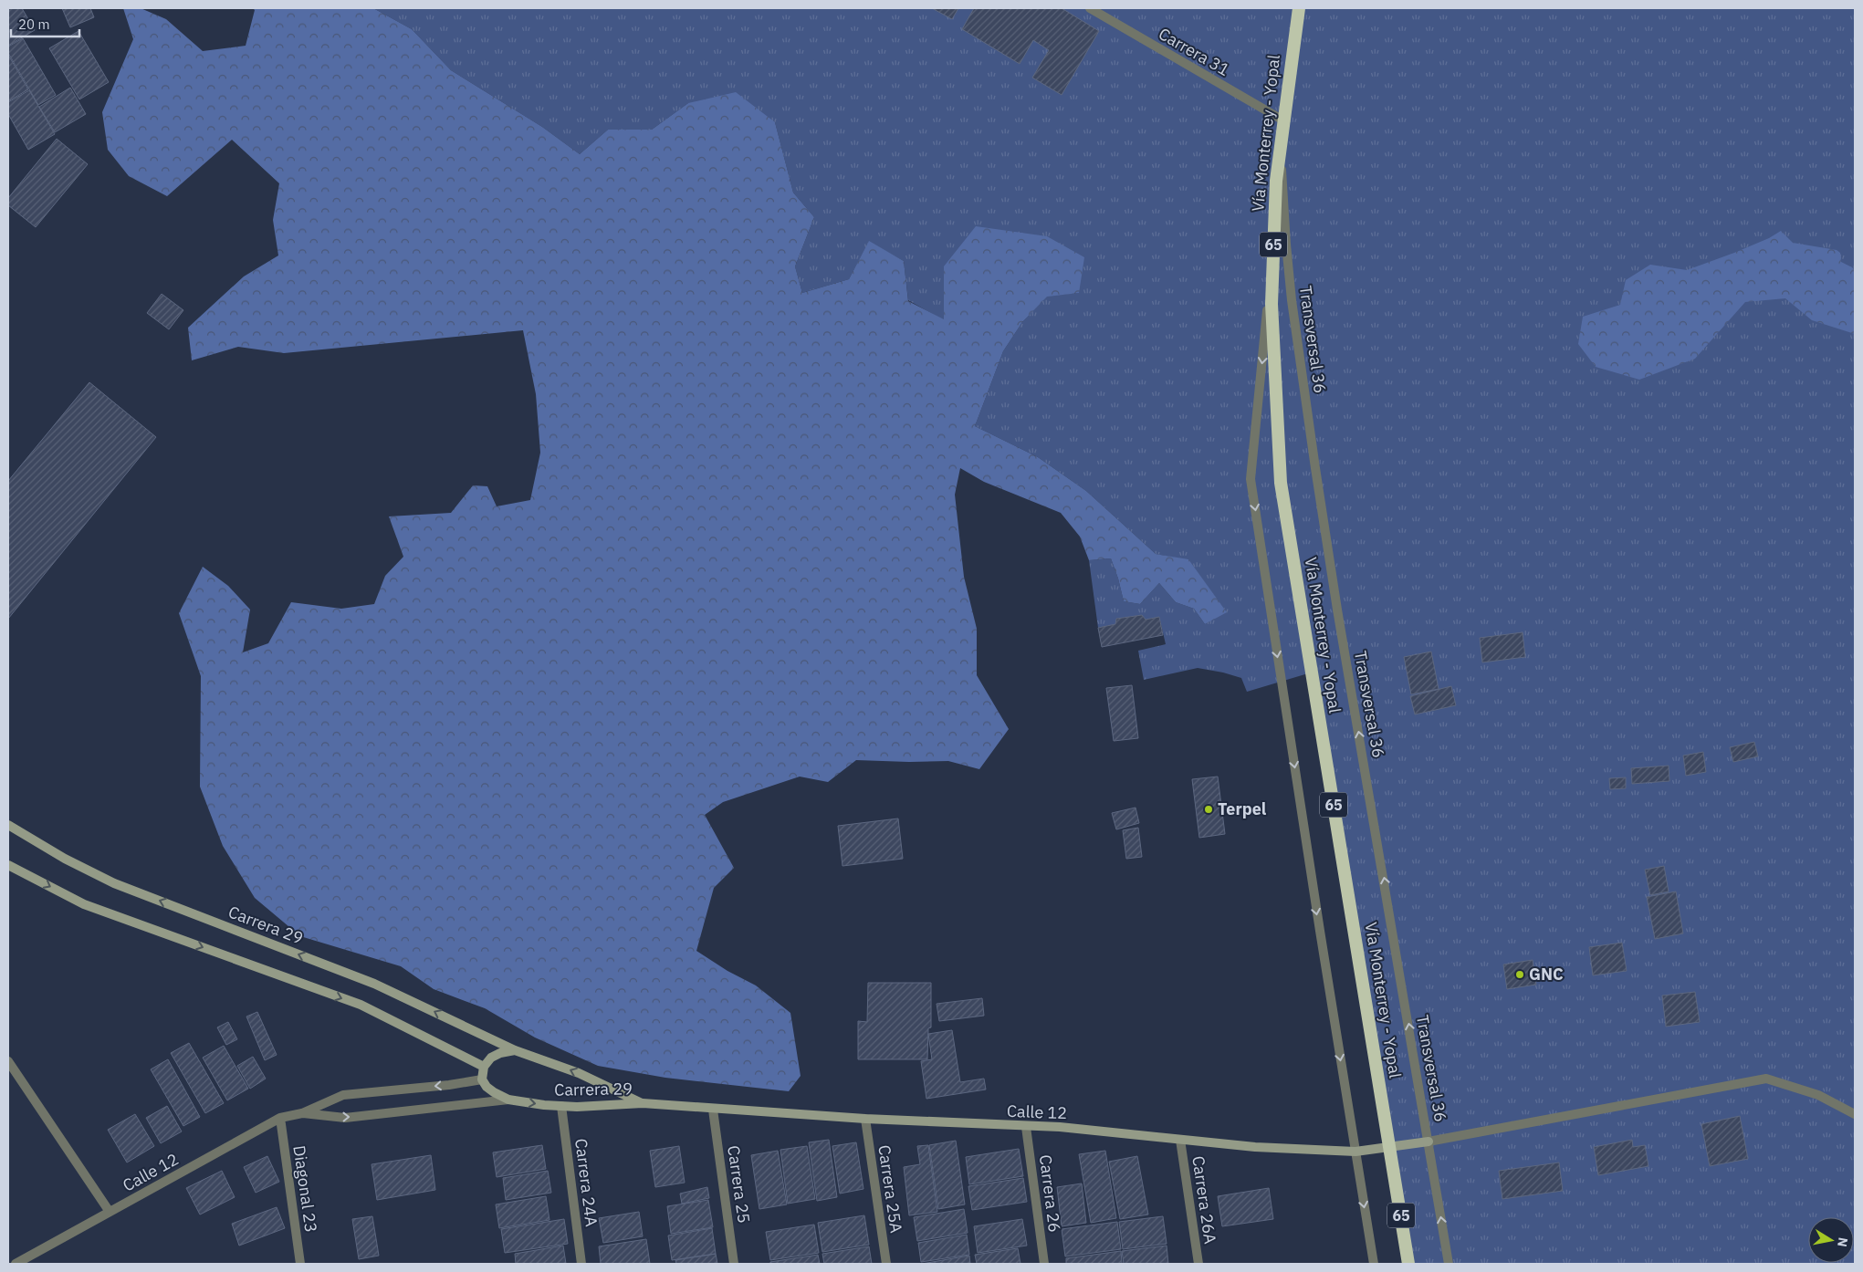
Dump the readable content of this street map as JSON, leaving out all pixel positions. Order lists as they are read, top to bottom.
{
  "streets": {
    "highway": ["Vía Monterrey - Yopal", "65"],
    "main road": ["Carrera 29", "Calle 12"],
    "street": [
      "Carrera 31",
      "Transversal 36",
      "Carrera 24A",
      "Carrera 25",
      "Diagonal 23",
      "Carrera 25A",
      "Carrera 26",
      "Carrera 26A"
    ]
  },
  "crossings": [
    ["Carrera 31", "Vía Monterrey - Yopal"],
    ["Vía Monterrey - Yopal", "65"],
    ["Vía Monterrey - Yopal", "Transversal 36"],
    ["65", "Calle 12"],
    ["Transversal 36", "Calle 12"],
    ["Carrera 29", "Calle 12"],
    ["Carrera 29", "Carrera 24A"],
    ["Calle 12", "Carrera 25"],
    ["Calle 12", "Diagonal 23"],
    ["Calle 12", "Carrera 25A"],
    ["Calle 12", "Carrera 26"],
    ["Calle 12", "Carrera 26A"]
  ],
  "places": ["Terpel", "GNC"],
  "scale_bar": "20 m",
  "north": "right"
}
